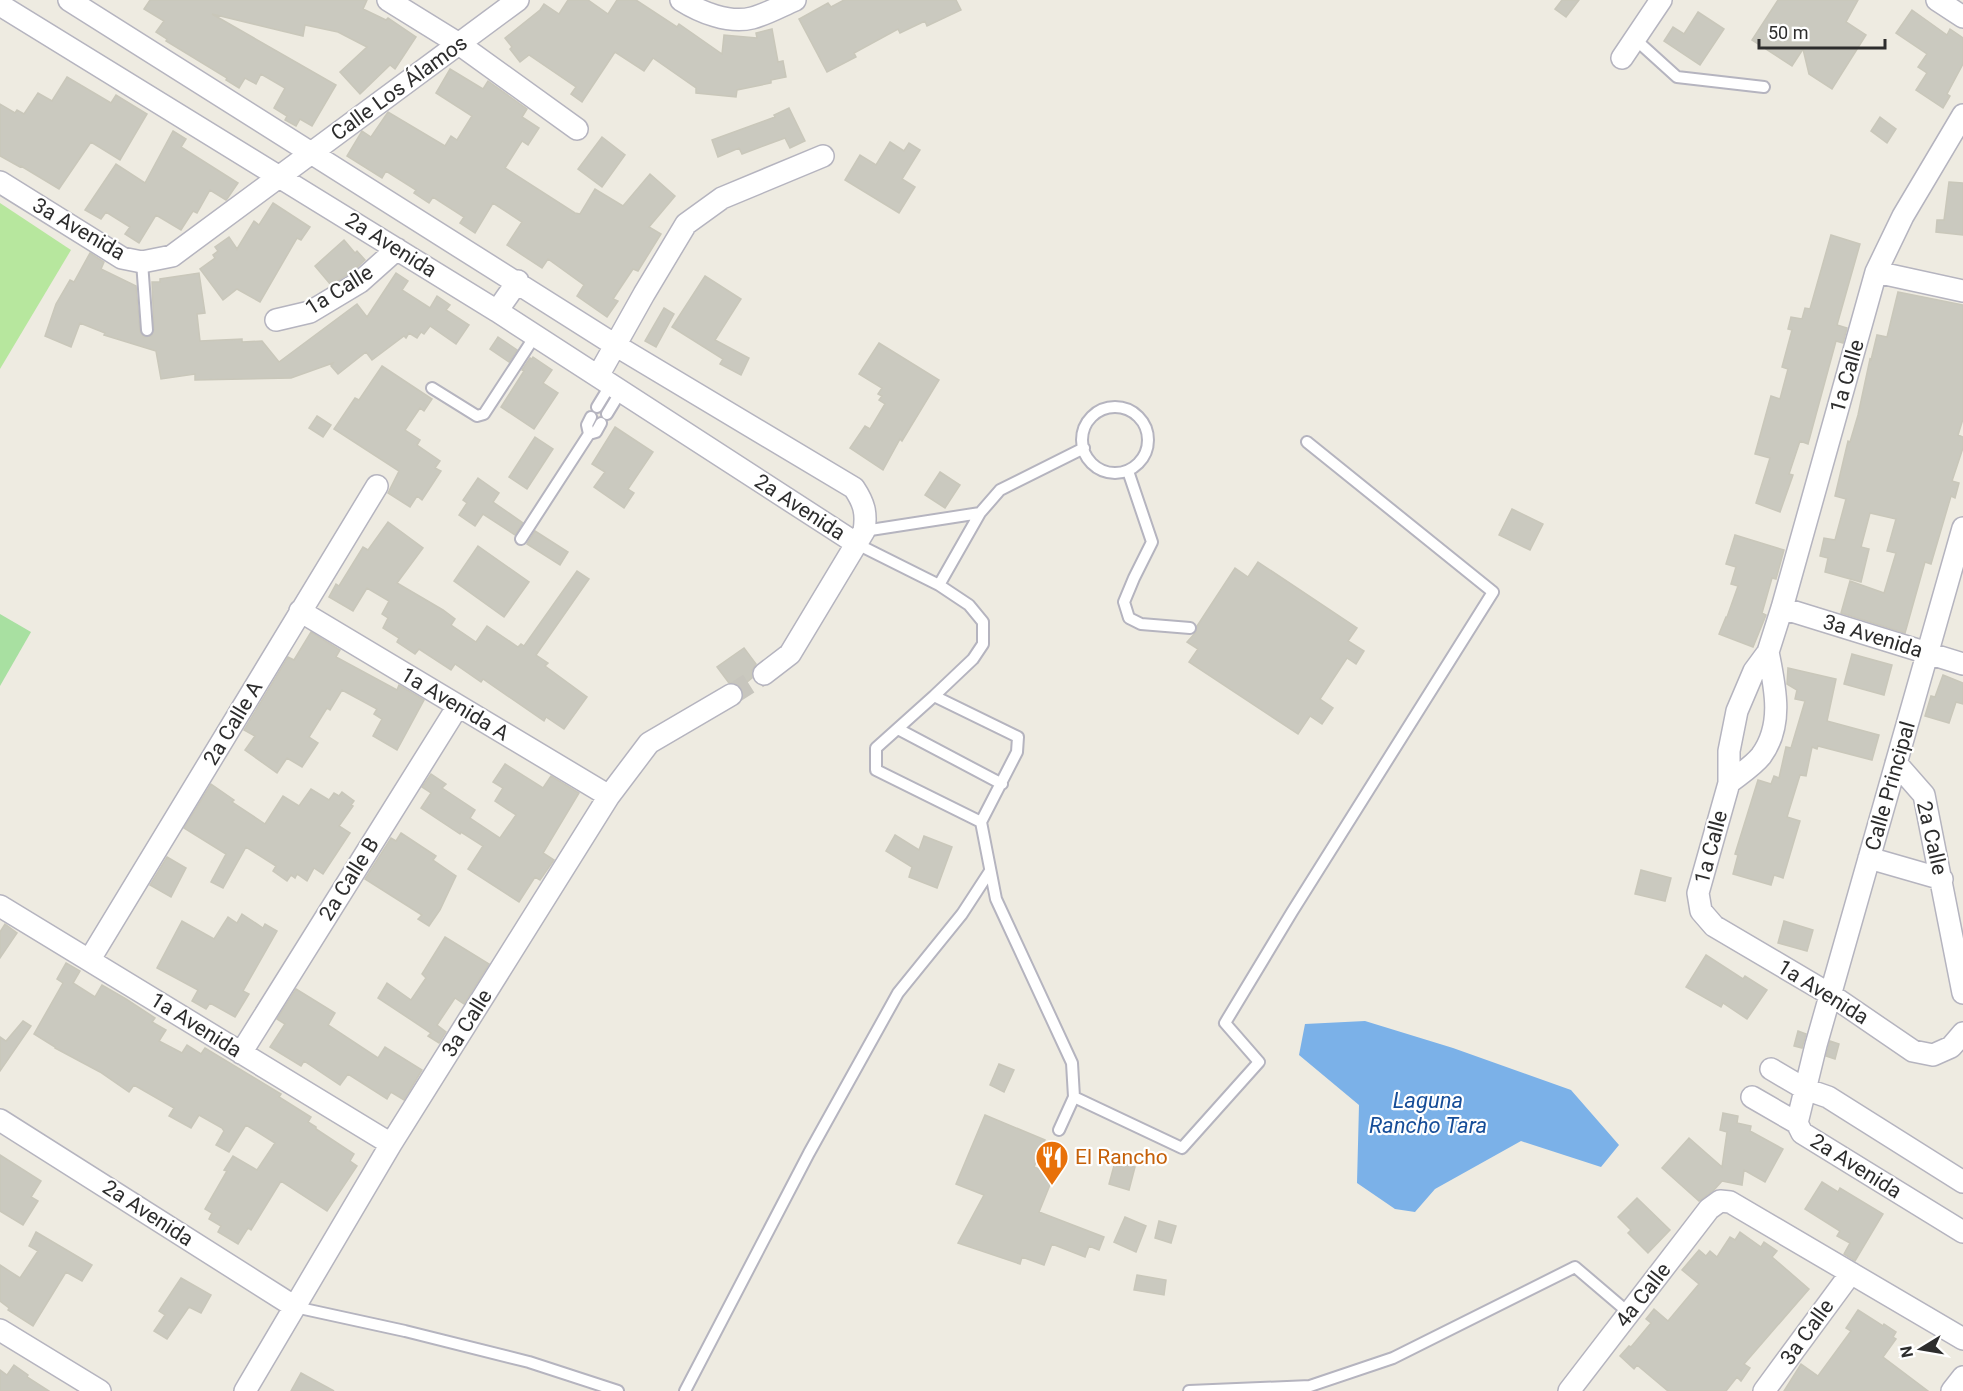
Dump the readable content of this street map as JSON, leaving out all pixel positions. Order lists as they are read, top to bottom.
{
  "streets": {
    "street": [
      "Calle Los Álamos",
      "3a Avenida",
      "2a Avenida",
      "1a Calle",
      "1a Avenida A",
      "2a Calle A",
      "Calle Principal",
      "2a Calle",
      "2a Calle B",
      "1a Avenida",
      "3a Calle",
      "4a Calle"
    ]
  },
  "crossings": [
    ["Calle Los Álamos", "3a Avenida"],
    ["Calle Los Álamos", "2a Avenida"],
    ["3a Avenida", "2a Avenida"],
    ["3a Avenida", "1a Calle"],
    ["3a Avenida", "Calle Principal"],
    ["2a Avenida", "1a Calle"],
    ["2a Avenida", "Calle Principal"],
    ["2a Avenida", "3a Calle"],
    ["1a Calle", "1a Avenida"],
    ["1a Avenida A", "2a Calle A"],
    ["1a Avenida A", "2a Calle B"],
    ["1a Avenida A", "3a Calle"],
    ["2a Calle A", "1a Avenida"],
    ["Calle Principal", "2a Calle"],
    ["Calle Principal", "1a Avenida"],
    ["2a Calle B", "1a Avenida"],
    ["1a Avenida", "3a Calle"],
    ["3a Calle", "4a Calle"]
  ],
  "water": ["Laguna Rancho Tara"],
  "places": {
    "restaurant": ["El Rancho"]
  },
  "scale_bar": "50 m",
  "north": "left"
}
